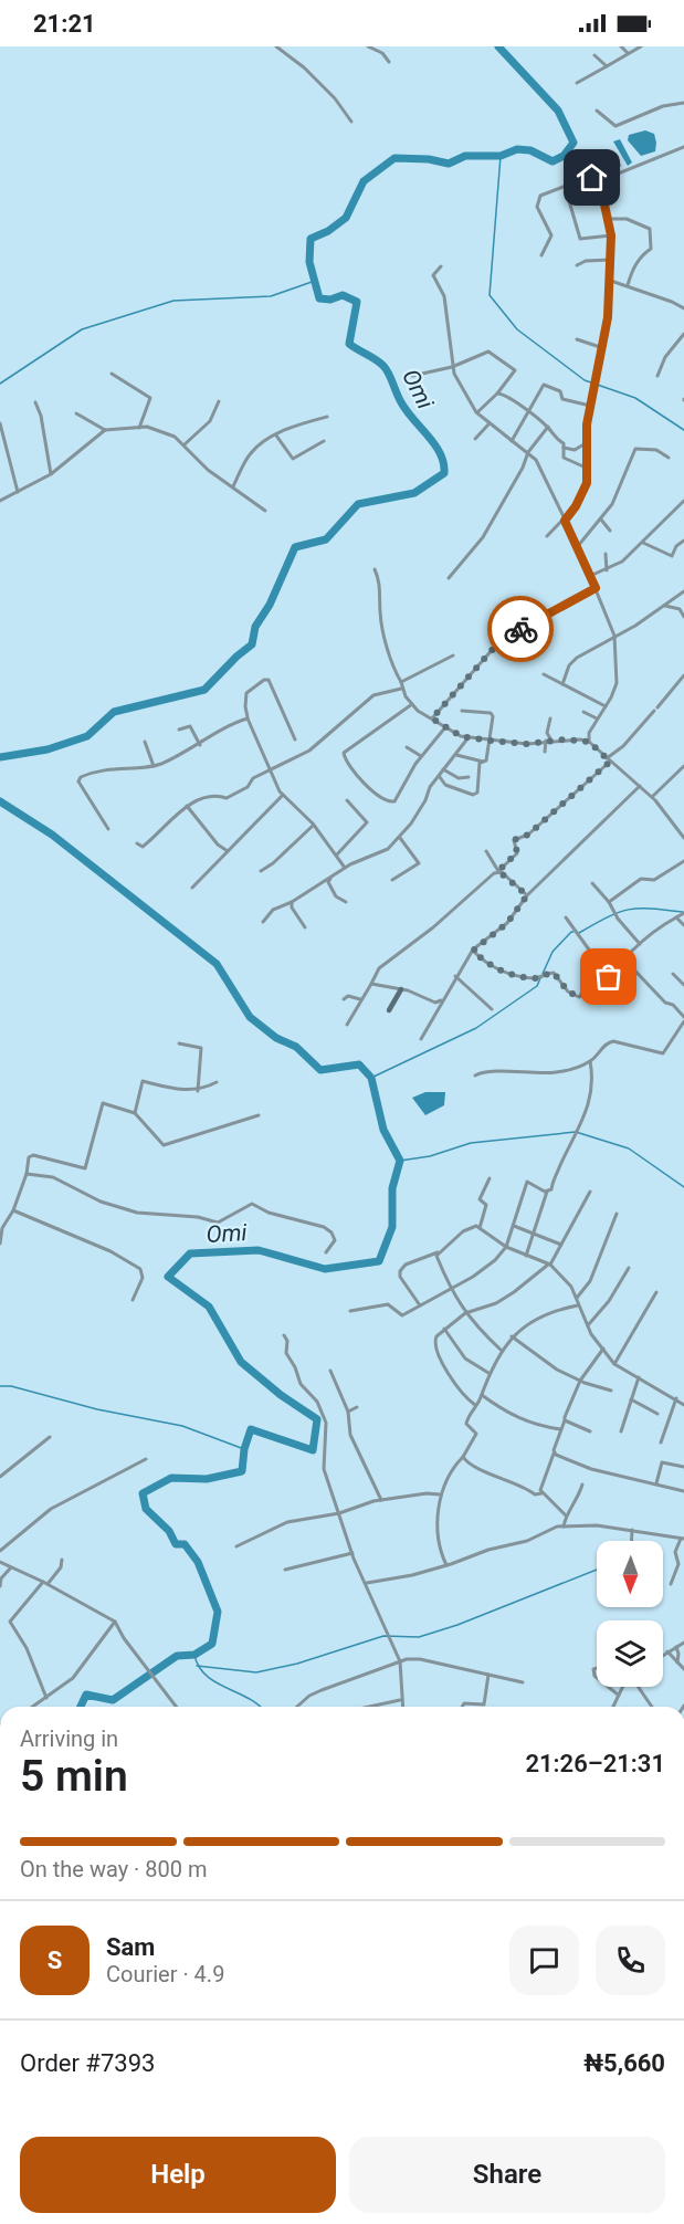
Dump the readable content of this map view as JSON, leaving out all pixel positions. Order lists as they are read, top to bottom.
{
  "water": ["Omi"],
  "north": "bottom",
  "page": {
    "status": "21:21",
    "heading": ["5 min", "Arriving in", "21:26–21:31"],
    "panel": [
      "Sam",
      "Courier · 4.9",
      "Order #7393",
      "₦5,660"
    ],
    "bar": "On the way · 800 m",
    "round": "S",
    "buttons": ["Help", "Share"]
  }
}
